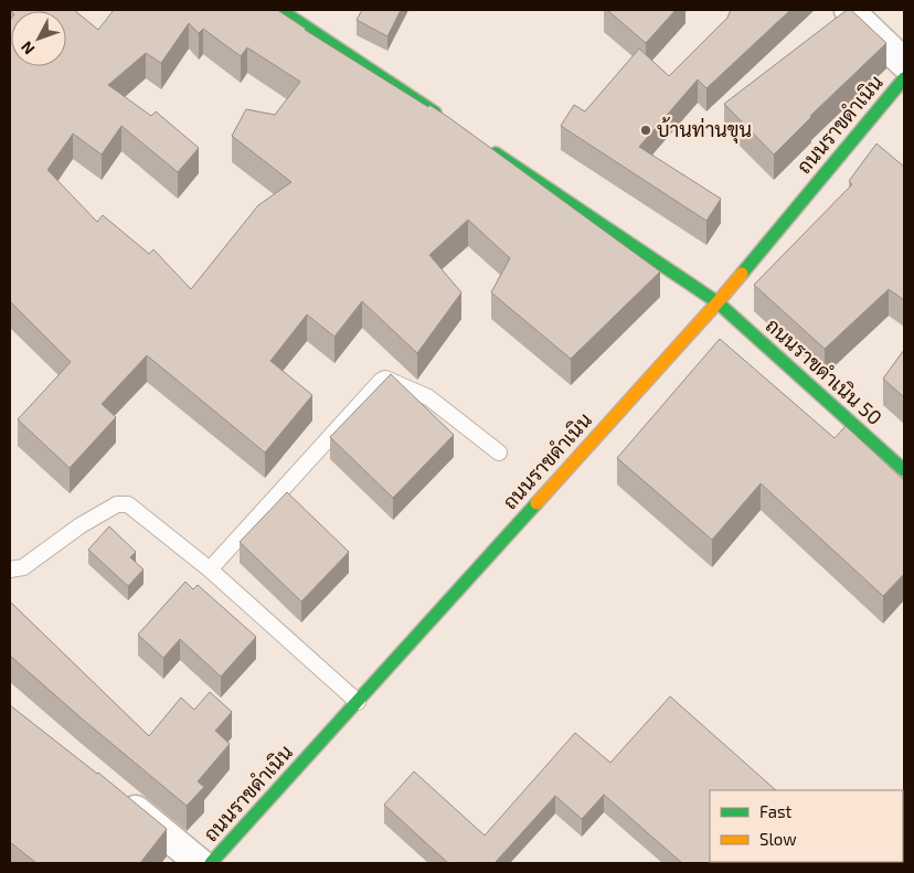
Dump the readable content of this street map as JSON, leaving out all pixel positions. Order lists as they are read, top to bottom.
{
  "streets": {
    "main road": ["ถนนราขดำเนิน", "ถนนราขดำเนิน 50"]
  },
  "crossings": [
    ["ถนนราขดำเนิน", "ถนนราขดำเนิน 50"]
  ],
  "places": ["บ้านท่านขุน"],
  "legend": ["Fast", "Slow"],
  "north": "bottom left"
}
